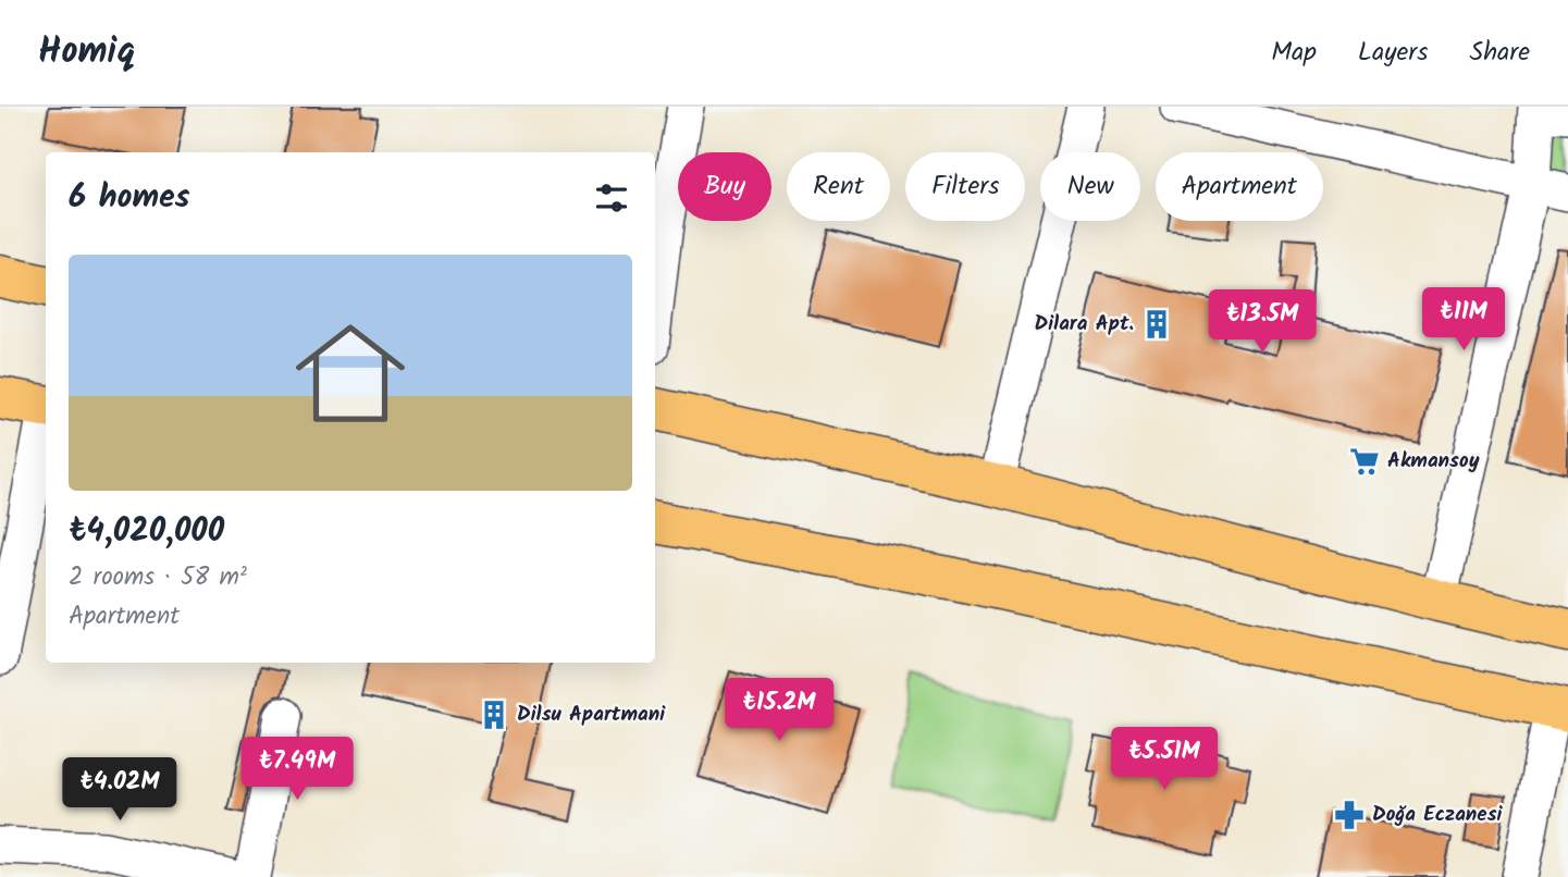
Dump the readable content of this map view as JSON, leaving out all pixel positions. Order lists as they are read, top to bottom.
{
  "places": {
    "building": ["Dilara Apt.", "Dilsu Apartmani"],
    "supermarket": ["Akmansoy"],
    "pharmacy": ["Doğa Eczanesi"]
  },
  "page": {
    "header": "Homiq",
    "nav": ["Map", "Layers", "Share"],
    "chip": [
      "Buy",
      "Rent",
      "Filters",
      "New",
      "Apartment"
    ],
    "heading": "6 homes",
    "list": [
      {
        "name": "₺4,020,000",
        "note": "2 rooms · 58 m² · Apartment"
      }
    ],
    "price": [
      "₺11M",
      "₺13.5M",
      "₺15.2M",
      "₺5.51M",
      "₺7.49M",
      "₺4.02M"
    ]
  }
}
